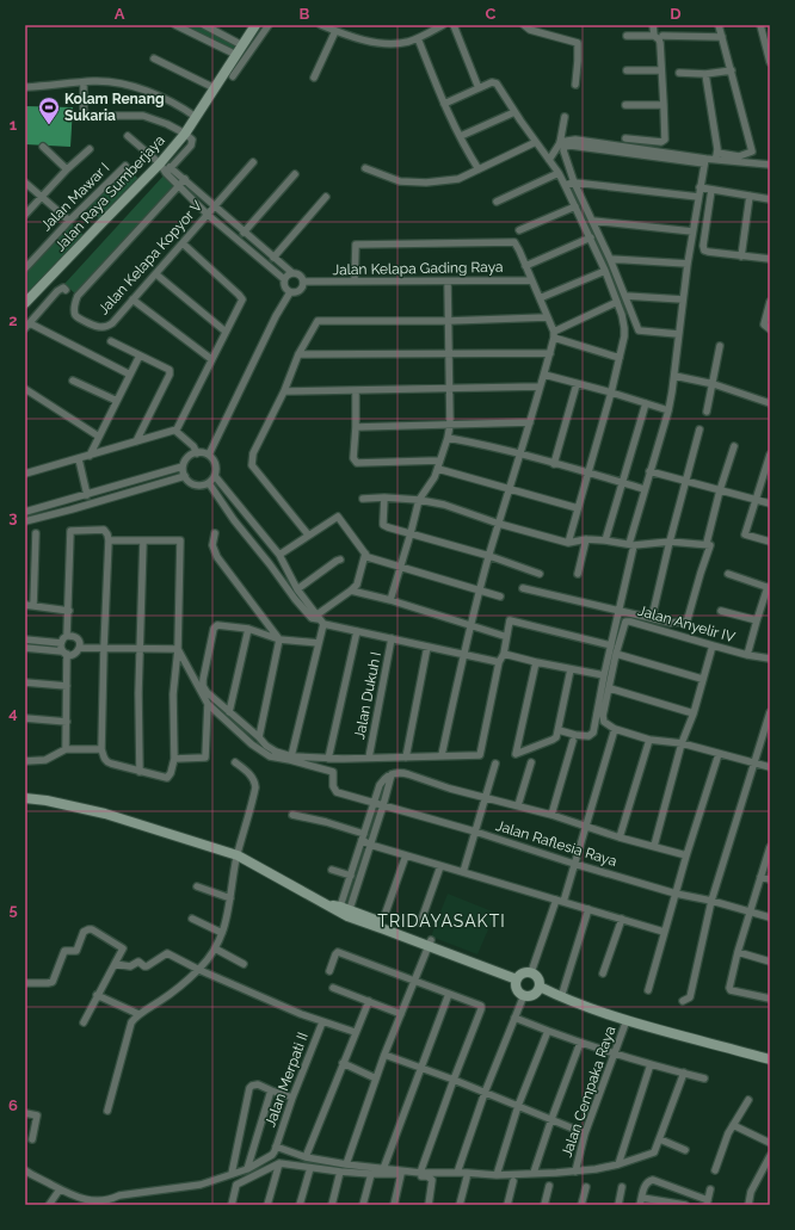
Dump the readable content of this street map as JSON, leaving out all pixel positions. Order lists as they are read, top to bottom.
{
  "streets": {
    "street": [
      "Jalan Raya Sumberjaya",
      "Jalan Mawar I",
      "Jalan Kelapa Kopyor V",
      "Jalan Kelapa Gading Raya",
      "Jalan Anyelir IV",
      "Jalan Dukuh I",
      "Jalan Raflesia Raya",
      "Jalan Merpati II",
      "Jalan Cempaka Raya"
    ]
  },
  "districts": ["TRIDAYASAKTI"],
  "places": {
    "sports": ["Kolam Renang Sukaria"]
  },
  "grid": {
    "columns": [
      "A",
      "B",
      "C",
      "D"
    ],
    "rows": [
      "1",
      "2",
      "3",
      "4",
      "5",
      "6"
    ]
  }
}
